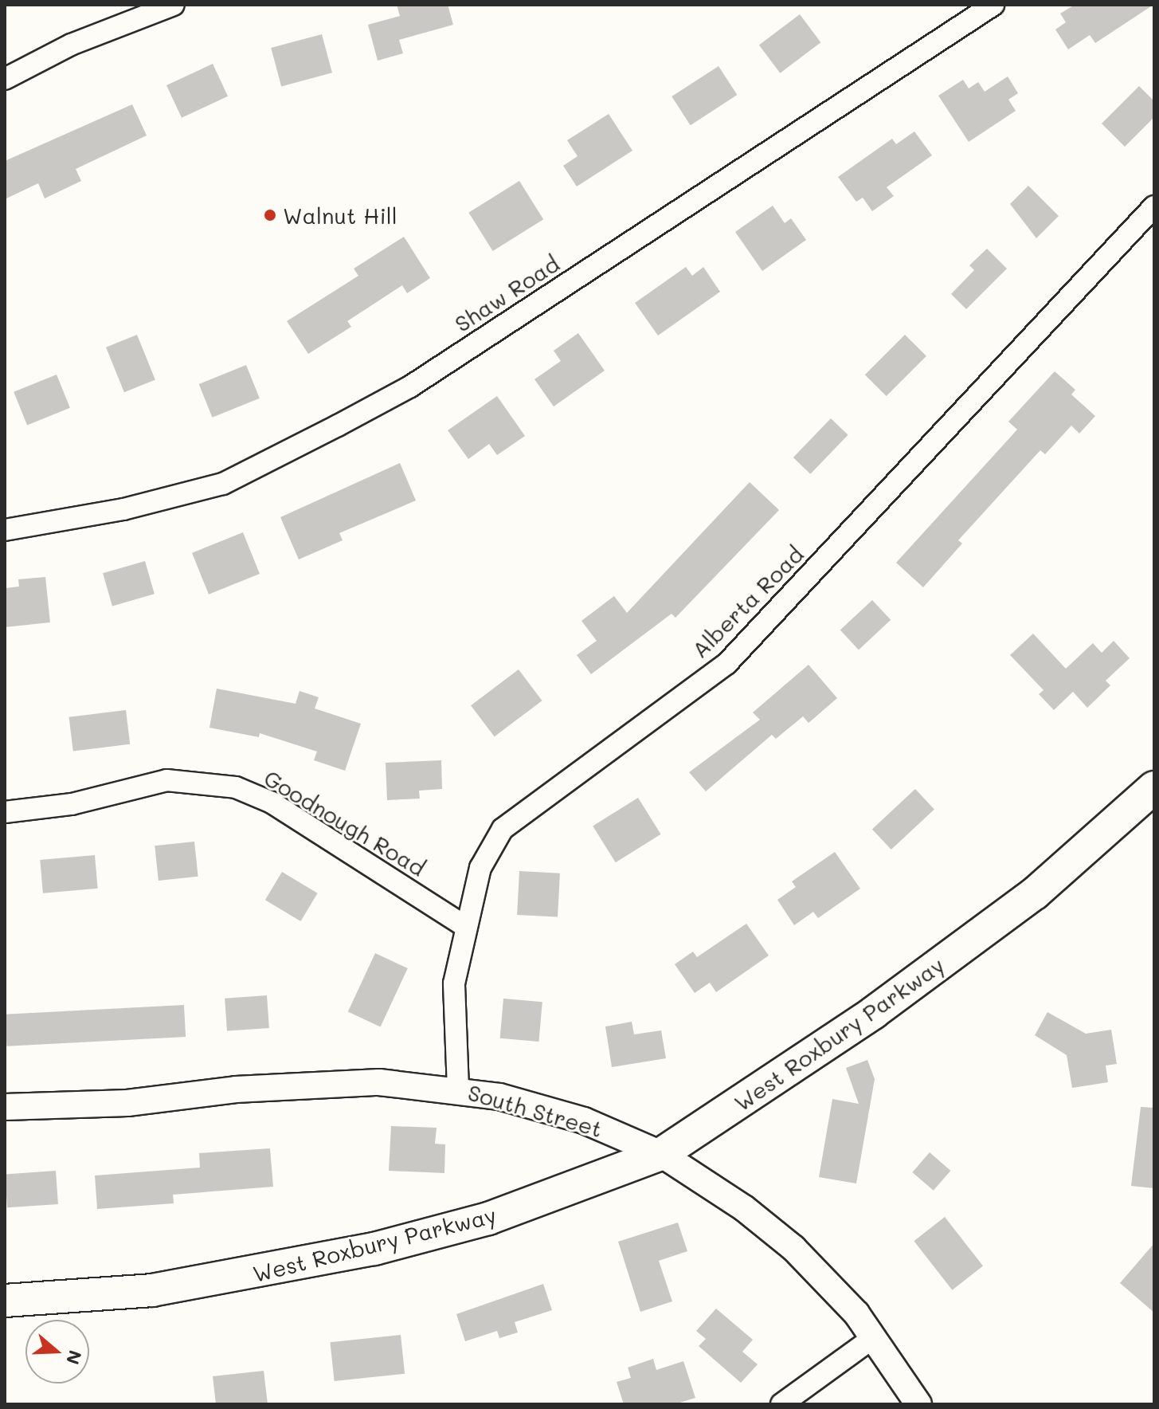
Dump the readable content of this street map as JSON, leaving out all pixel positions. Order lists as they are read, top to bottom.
{
  "streets": {
    "main road": ["West Roxbury Parkway"],
    "street": [
      "Shaw Road",
      "Alberta Road",
      "Goodnough Road",
      "South Street"
    ]
  },
  "crossings": [
    ["Alberta Road", "Goodnough Road"],
    ["Alberta Road", "South Street"],
    ["West Roxbury Parkway", "South Street"]
  ],
  "places": ["Walnut Hill"],
  "north": "right"
}
